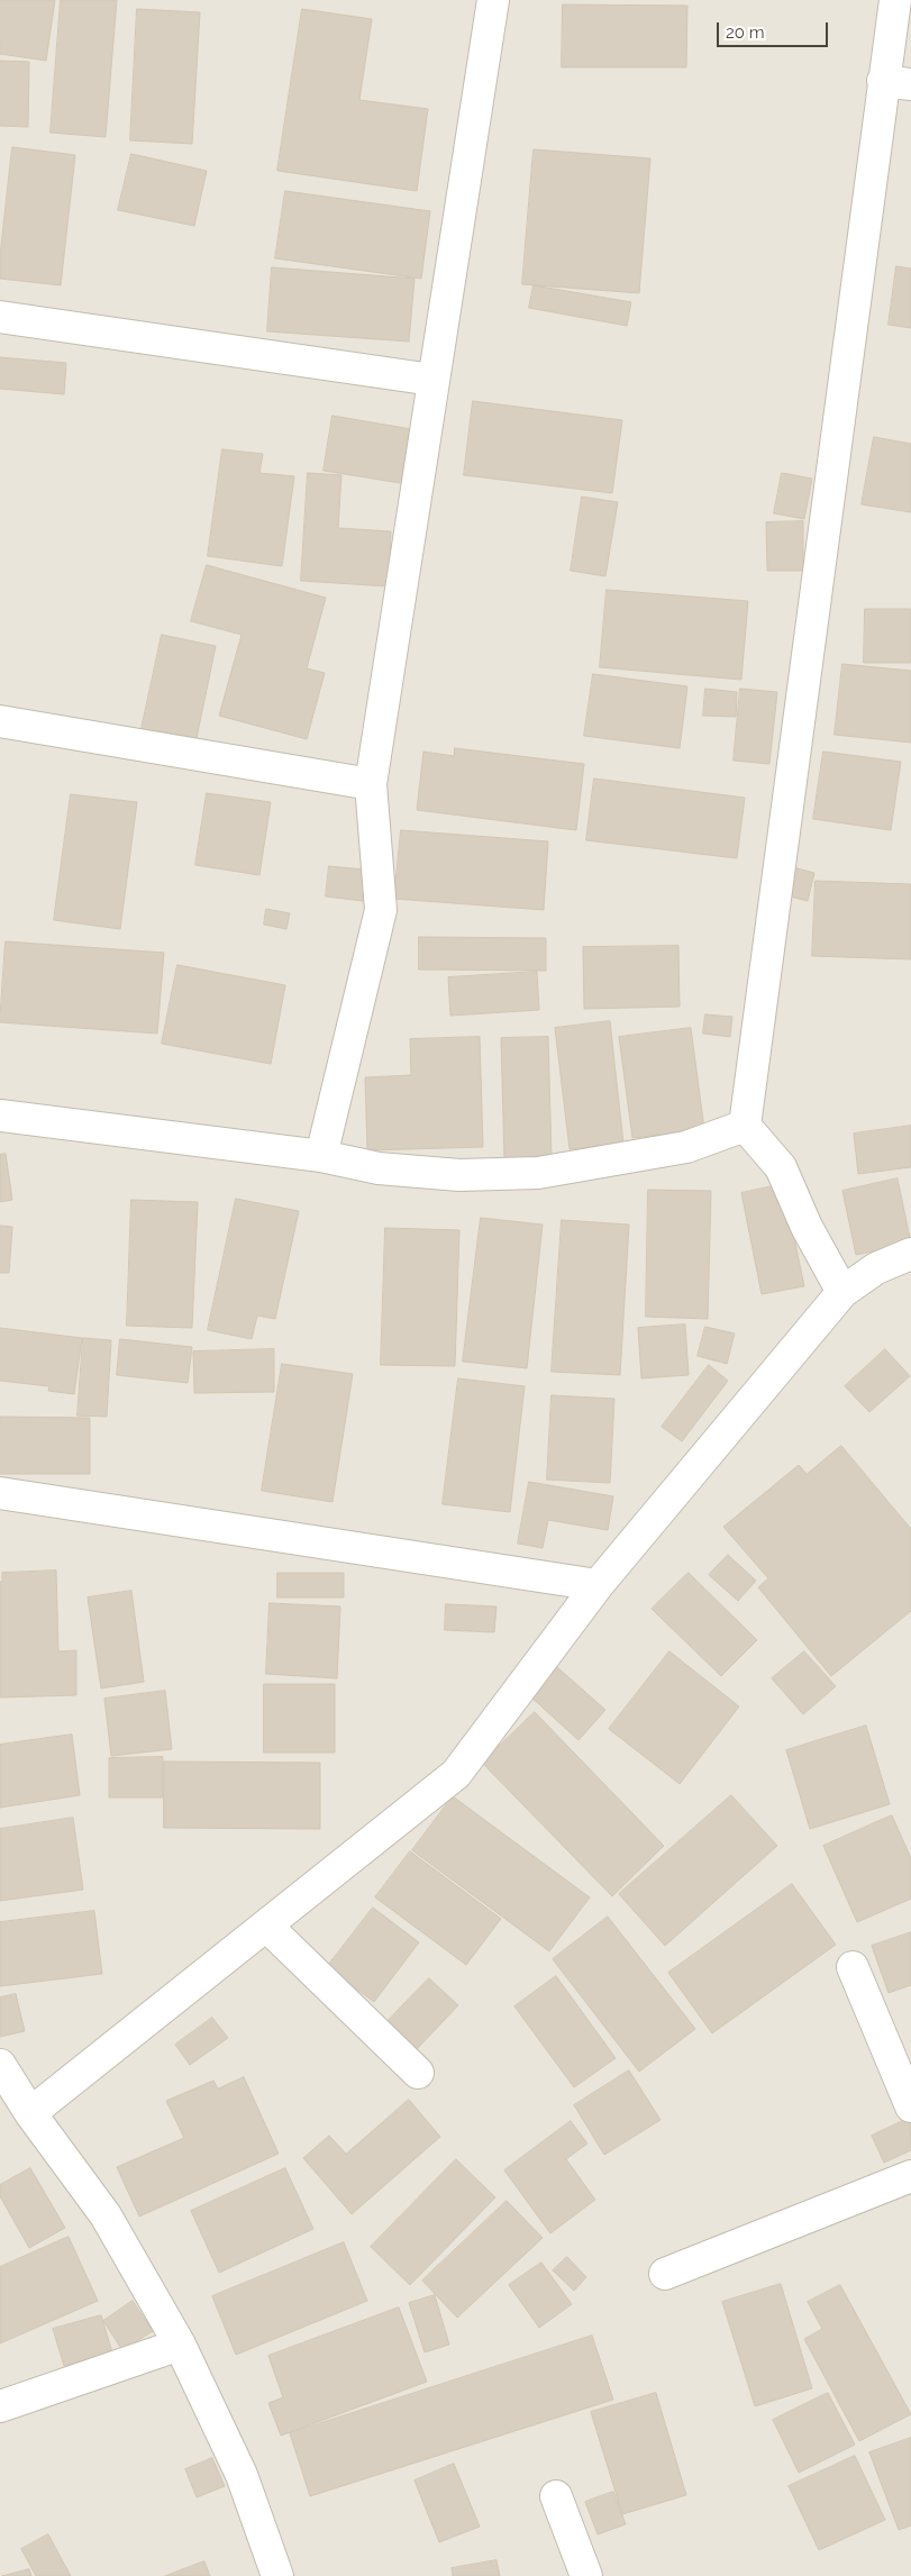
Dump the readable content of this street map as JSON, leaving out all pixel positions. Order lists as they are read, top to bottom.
{
  "scale_bar": "20 m"
}
